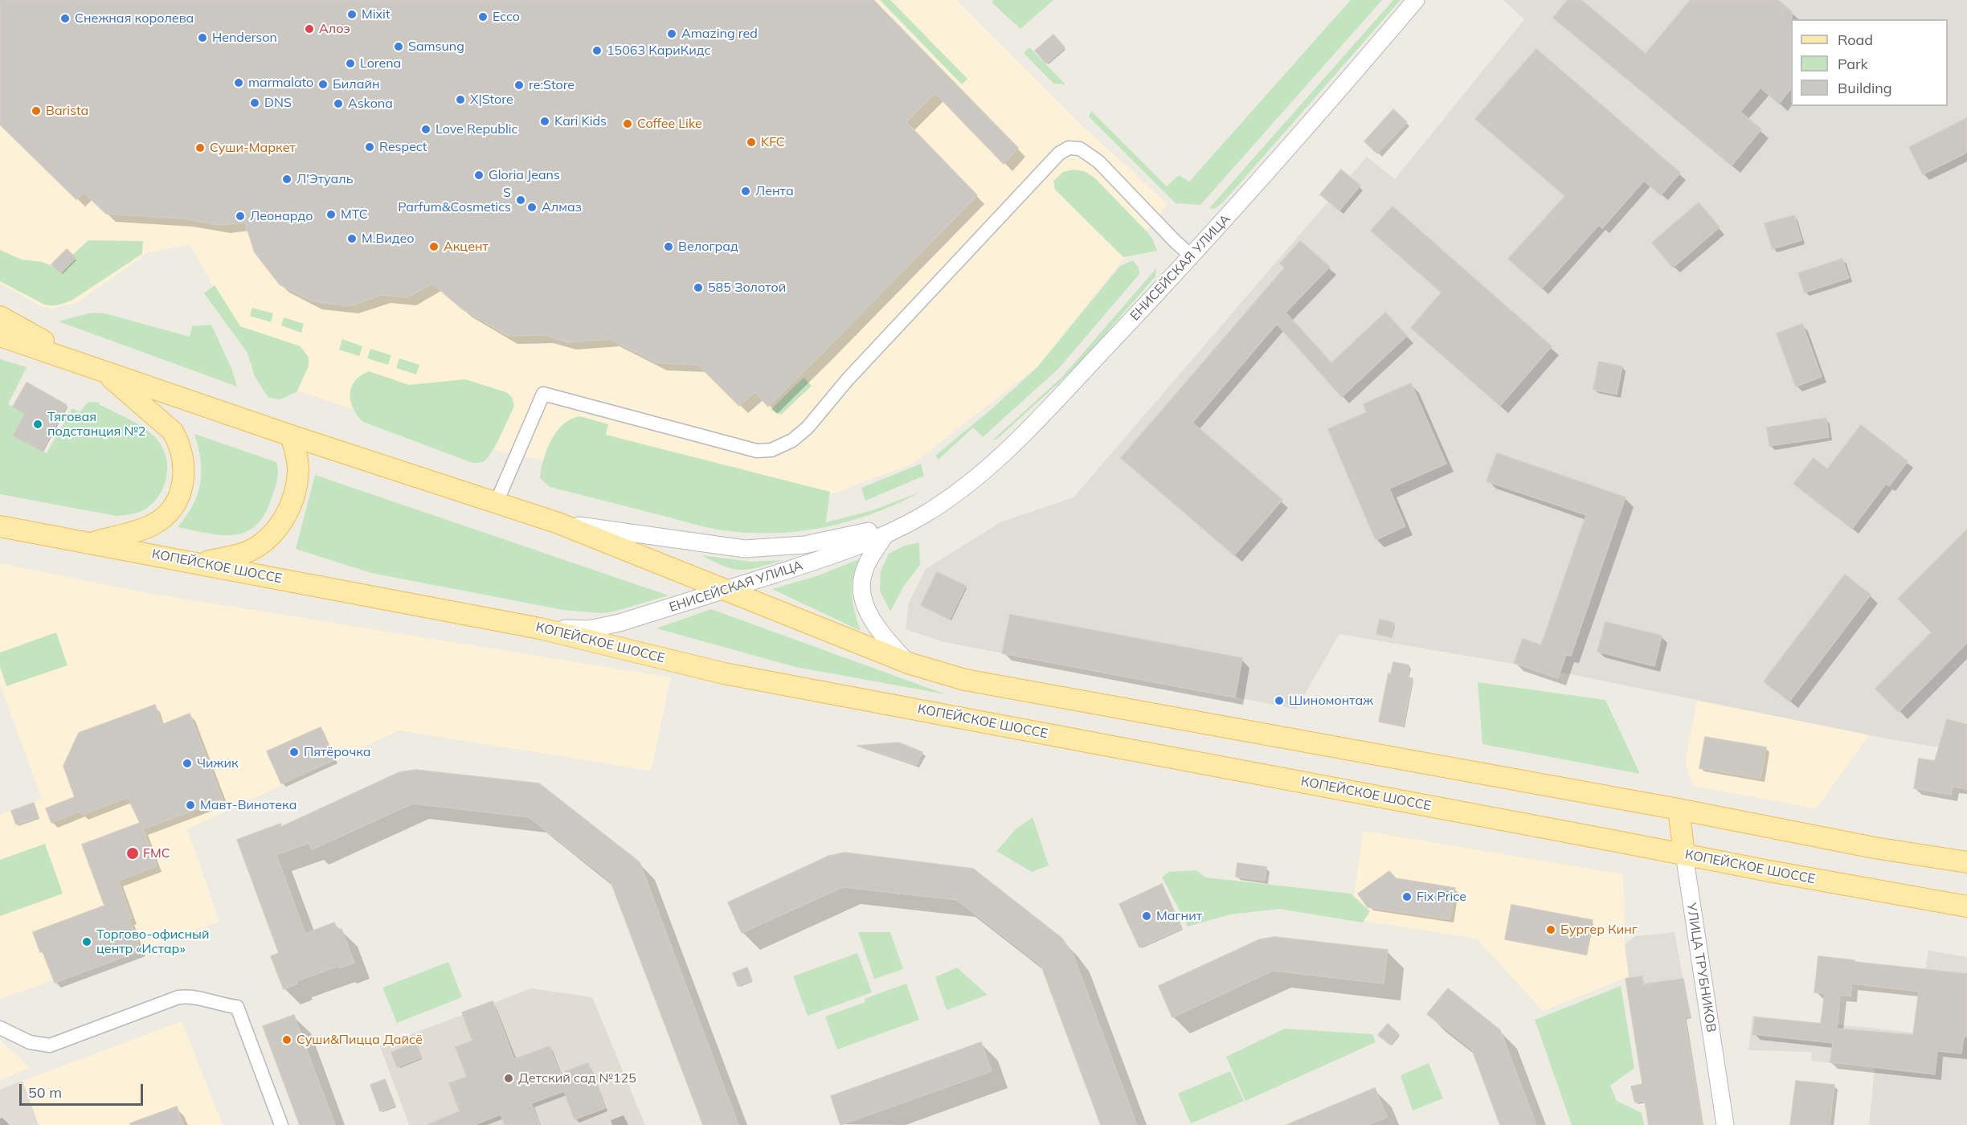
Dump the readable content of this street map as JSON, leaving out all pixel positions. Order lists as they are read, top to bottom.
{
  "streets": {
    "main road": ["КОПЕЙСКОЕ ШОССЕ", "УЛИЦА ТРУБНИКОВ"],
    "street": ["ЕНИСЕЙСКАЯ УЛИЦА"]
  },
  "crossings": [
    ["ЕНИСЕЙСКАЯ УЛИЦА", "КОПЕЙСКОЕ ШОССЕ"],
    ["КОПЕЙСКОЕ ШОССЕ", "УЛИЦА ТРУБНИКОВ"]
  ],
  "places": [
    "Mixit",
    "Ecco",
    "Снежная королева",
    "Алоэ",
    "Amazing red",
    "Henderson",
    "Samsung",
    "15063 КариКидс",
    "Lorena",
    "marmalato",
    "Билайн",
    "re:Store",
    "X|Store",
    "DNS",
    "Askona",
    "Barista",
    "Kari Kids",
    "Coffee Like",
    "Love Republic",
    "KFC",
    "Respect",
    "Суши-Маркет",
    "Gloria Jeans",
    "Л'Этуаль",
    "Лента",
    "S Parfum&Cosmetics",
    "Алмаз",
    "МТС",
    "Леонардо",
    "М.Видео",
    "Акцент",
    "Велоград",
    "585 Золотой",
    "Тяговая подстанция №2",
    "Шиномонтаж",
    "Пятёрочка",
    "Чижик",
    "Мавт-Винотека",
    "FMC",
    "Fix Price",
    "Магнит",
    "Бургер Кинг",
    "Торгово-офисный центр «Истар»",
    "Суши&Пицца Дайсё",
    "Детский сад №125"
  ],
  "legend": ["Road", "Park", "Building"],
  "scale_bar": "50 m"
}
